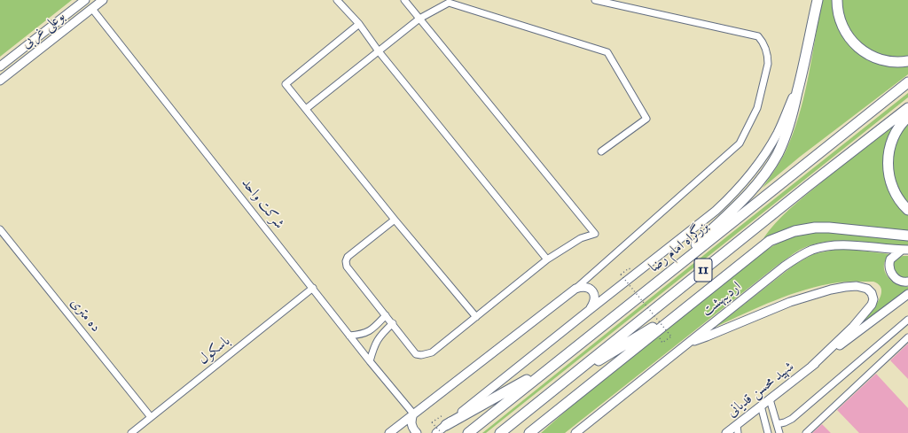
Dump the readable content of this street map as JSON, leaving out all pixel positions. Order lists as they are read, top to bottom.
{
  "streets": {
    "highway": ["بزرگراه امام رضا", "11"],
    "main road": ["بوعلی غربی", "اردیبهشت", "شهید محسن قدیانی"],
    "street": ["شرکت واحد", "ده متری", "باسکول"]
  },
  "crossings": [
    ["بوعلی غربی", "شرکت واحد"],
    ["شرکت واحد", "باسکول"],
    ["ده متری", "باسکول"]
  ]
}
